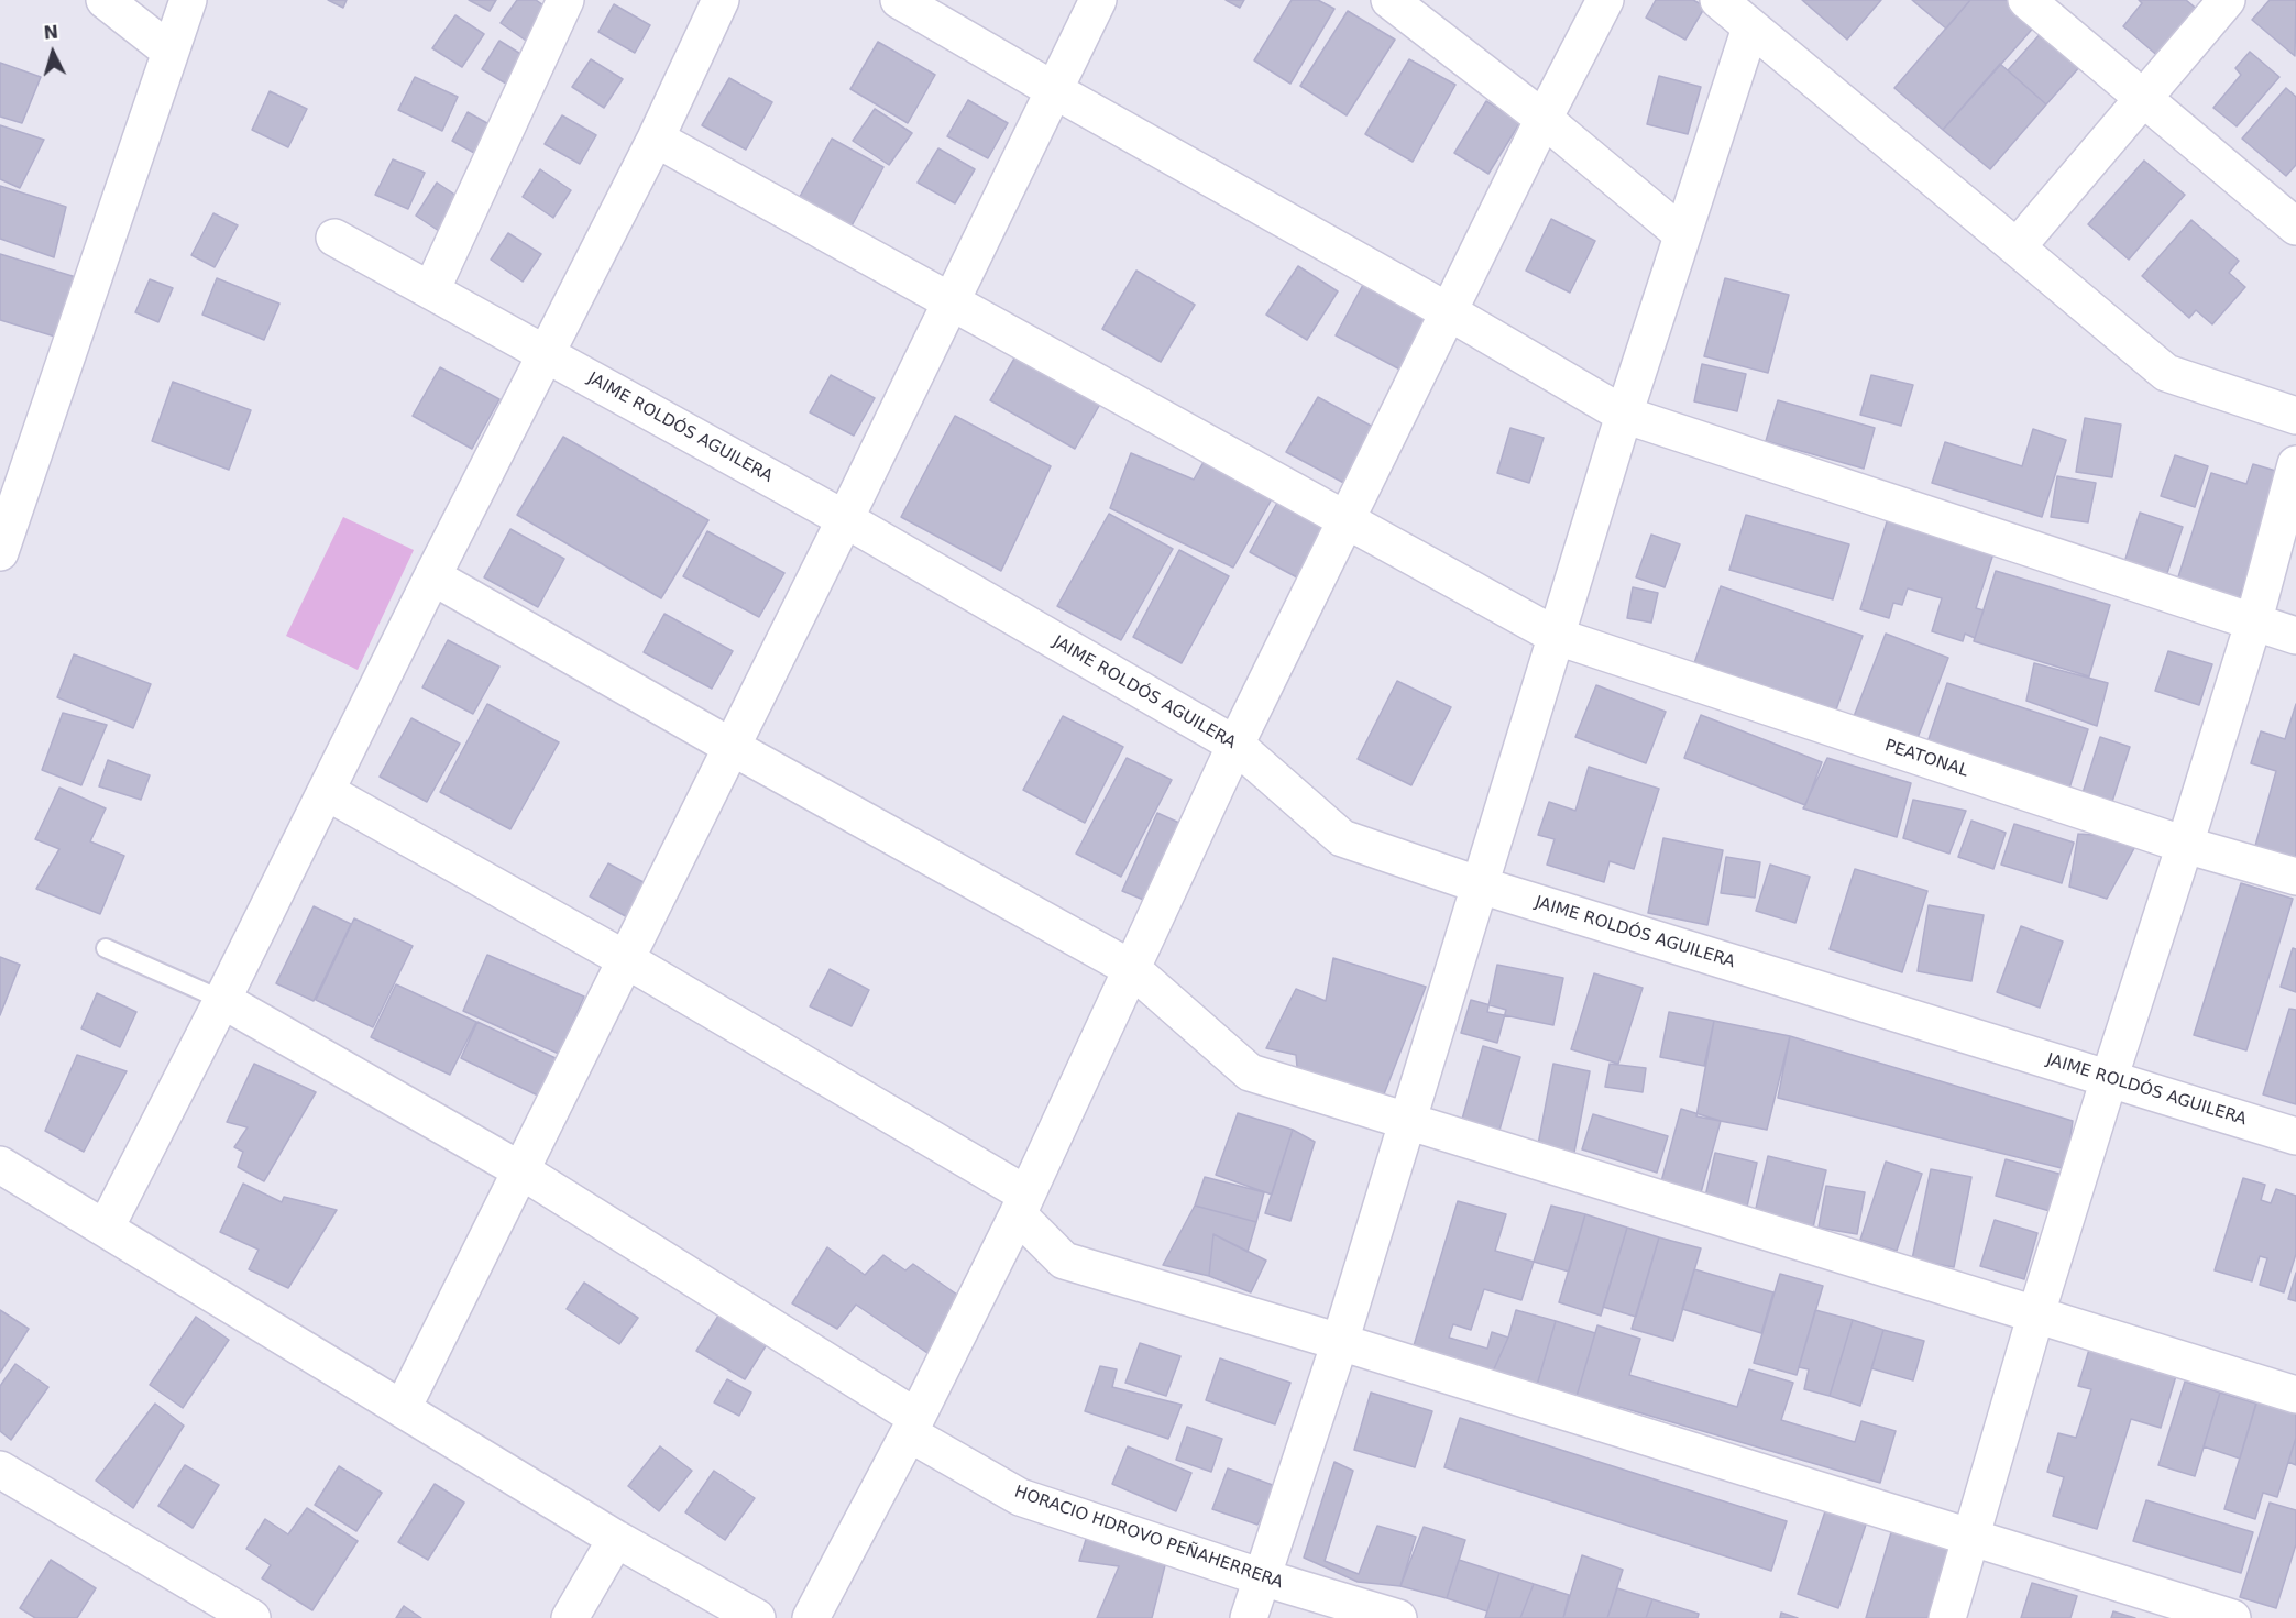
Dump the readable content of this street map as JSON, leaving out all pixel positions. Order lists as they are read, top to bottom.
{
  "streets": {
    "street": ["JAIME ROLDÓS AGUILERA", "PEATONAL", "HORACIO HDROVO PEÑAHERRERA"]
  },
  "north": "top"
}
